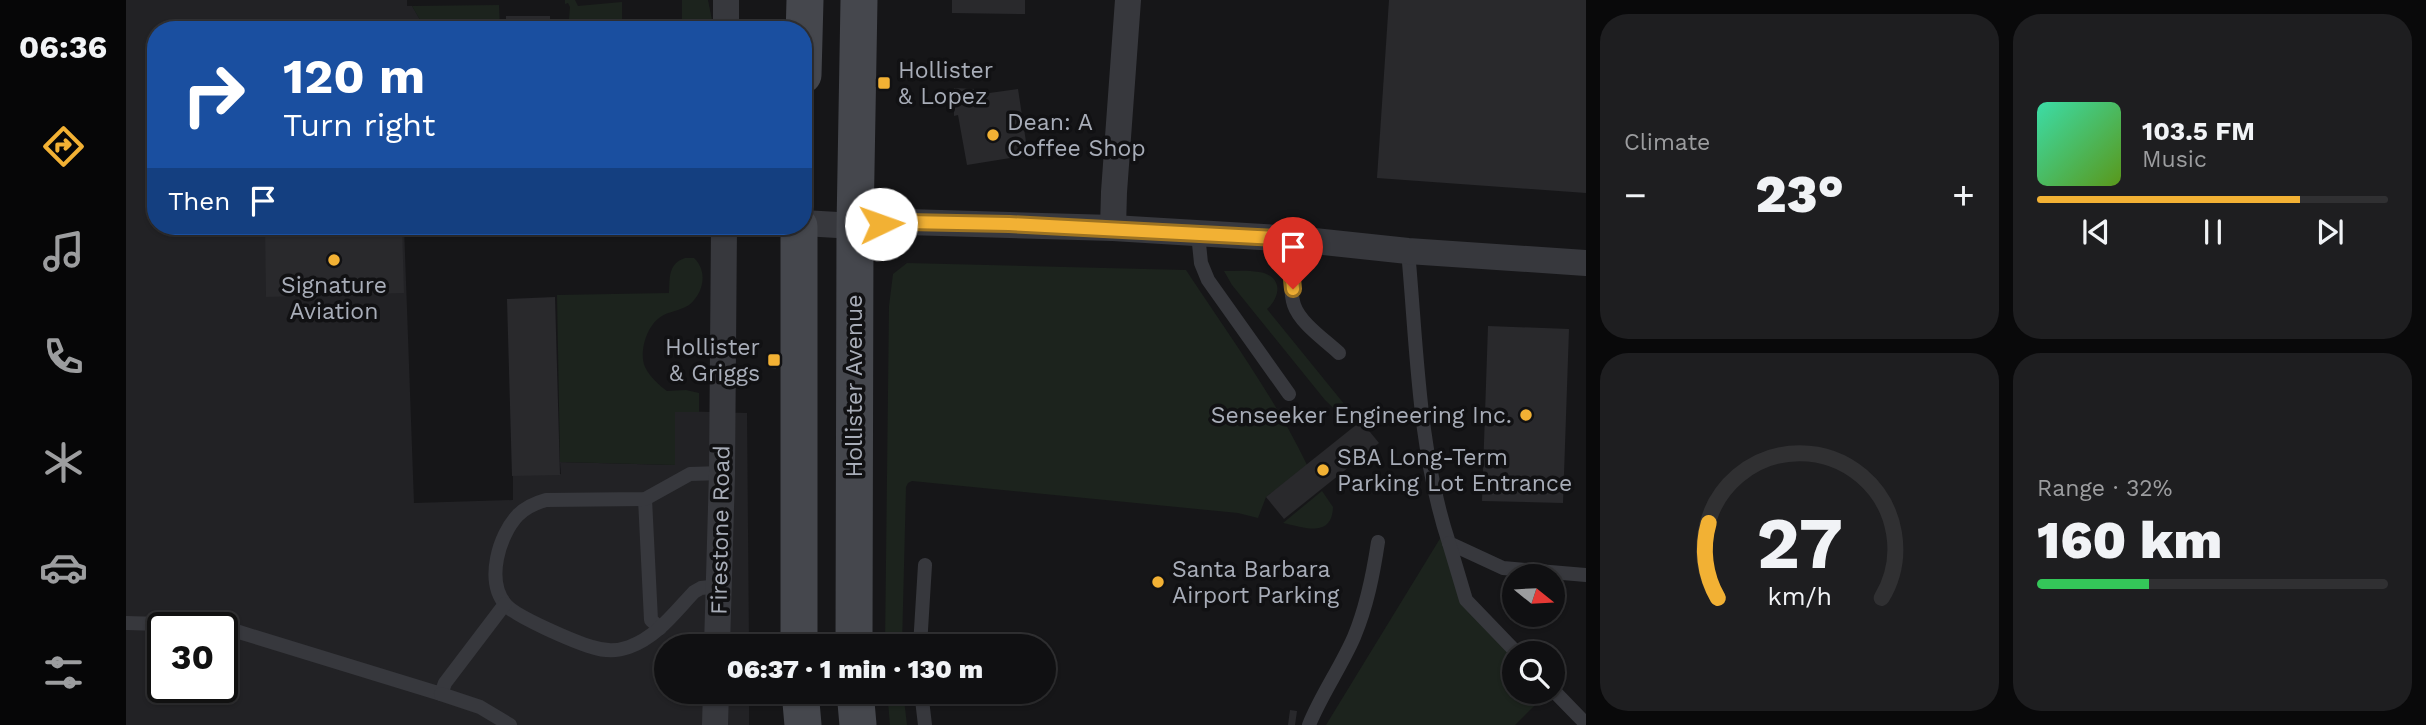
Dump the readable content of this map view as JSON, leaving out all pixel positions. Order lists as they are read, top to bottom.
{
  "streets": {
    "main road": ["Hollister Avenue"],
    "street": ["Firestone Road"]
  },
  "places": {
    "transit": ["Hollister & Lopez", "Hollister & Griggs"],
    "other": [
      "Dean: A Coffee Shop",
      "Signature Aviation",
      "Senseeker Engineering Inc.",
      "SBA Long-Term Parking Lot Entrance",
      "Santa Barbara Airport Parking"
    ]
  },
  "north": "right",
  "page": {
    "tabs": "06:36",
    "tile": [
      "Climate",
      ["Range · 32%", "160 km"]
    ],
    "turn": ["120 m", "Turn right"],
    "song": ["103.5 FM", "Music"],
    "heat": ["−", "23°", "+"],
    "then": "Then",
    "limit": "30",
    "trip": "06:37 · 1 min · 130 m",
    "gauge": ["27", "km/h"]
  }
}
